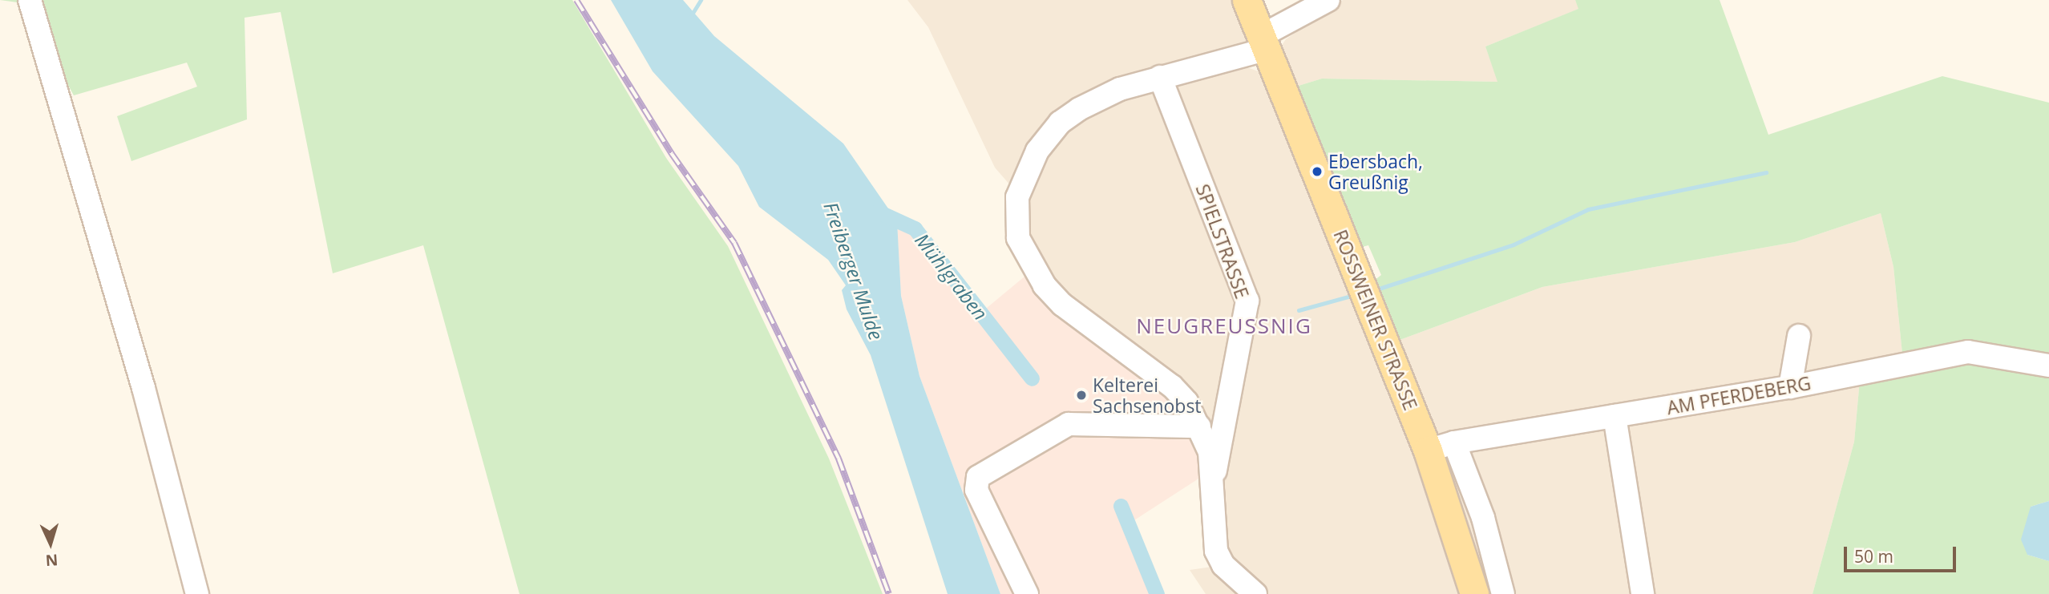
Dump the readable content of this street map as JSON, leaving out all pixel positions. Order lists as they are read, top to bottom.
{
  "streets": {
    "main road": ["ROSSWEINER STRASSE"],
    "street": ["SPIELSTRASSE", "AM PFERDEBERG"]
  },
  "crossings": [
    ["ROSSWEINER STRASSE", "AM PFERDEBERG"]
  ],
  "districts": ["NEUGREUSSNIG"],
  "water": ["Freiberger Mulde", "Mühlgraben"],
  "places": ["Ebersbach, Greußnig", "Kelterei Sachsenobst"],
  "scale_bar": "50 m",
  "north": "bottom"
}
